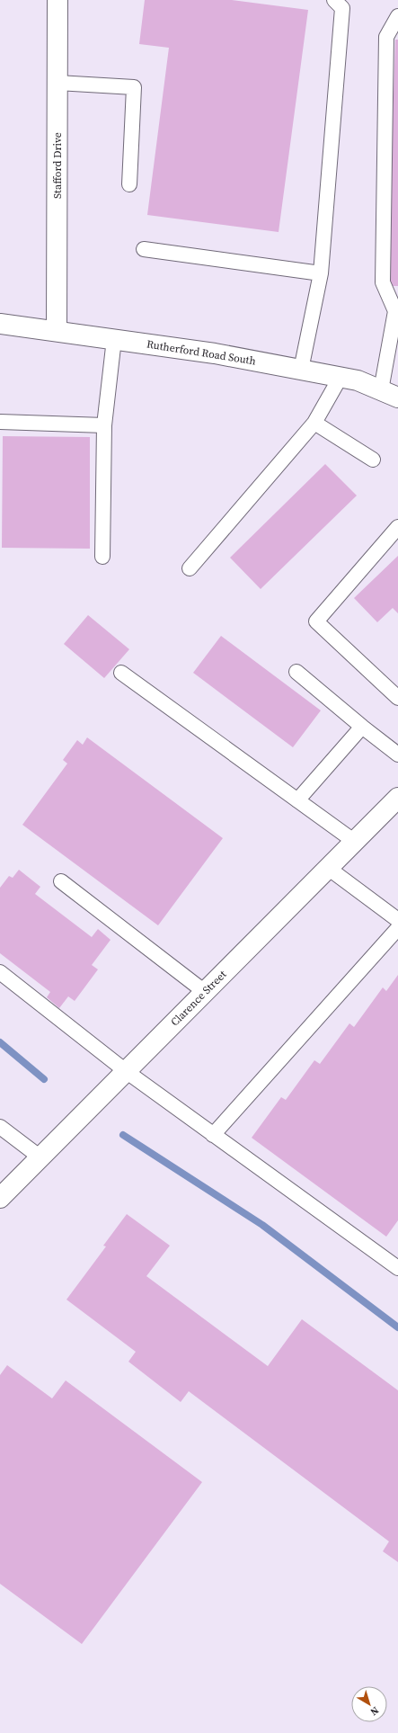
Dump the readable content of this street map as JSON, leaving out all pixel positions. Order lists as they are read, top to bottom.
{
  "streets": {
    "street": ["Stafford Drive", "Rutherford Road South", "Clarence Street"]
  },
  "crossings": [
    ["Stafford Drive", "Rutherford Road South"]
  ],
  "north": "bottom right"
}
